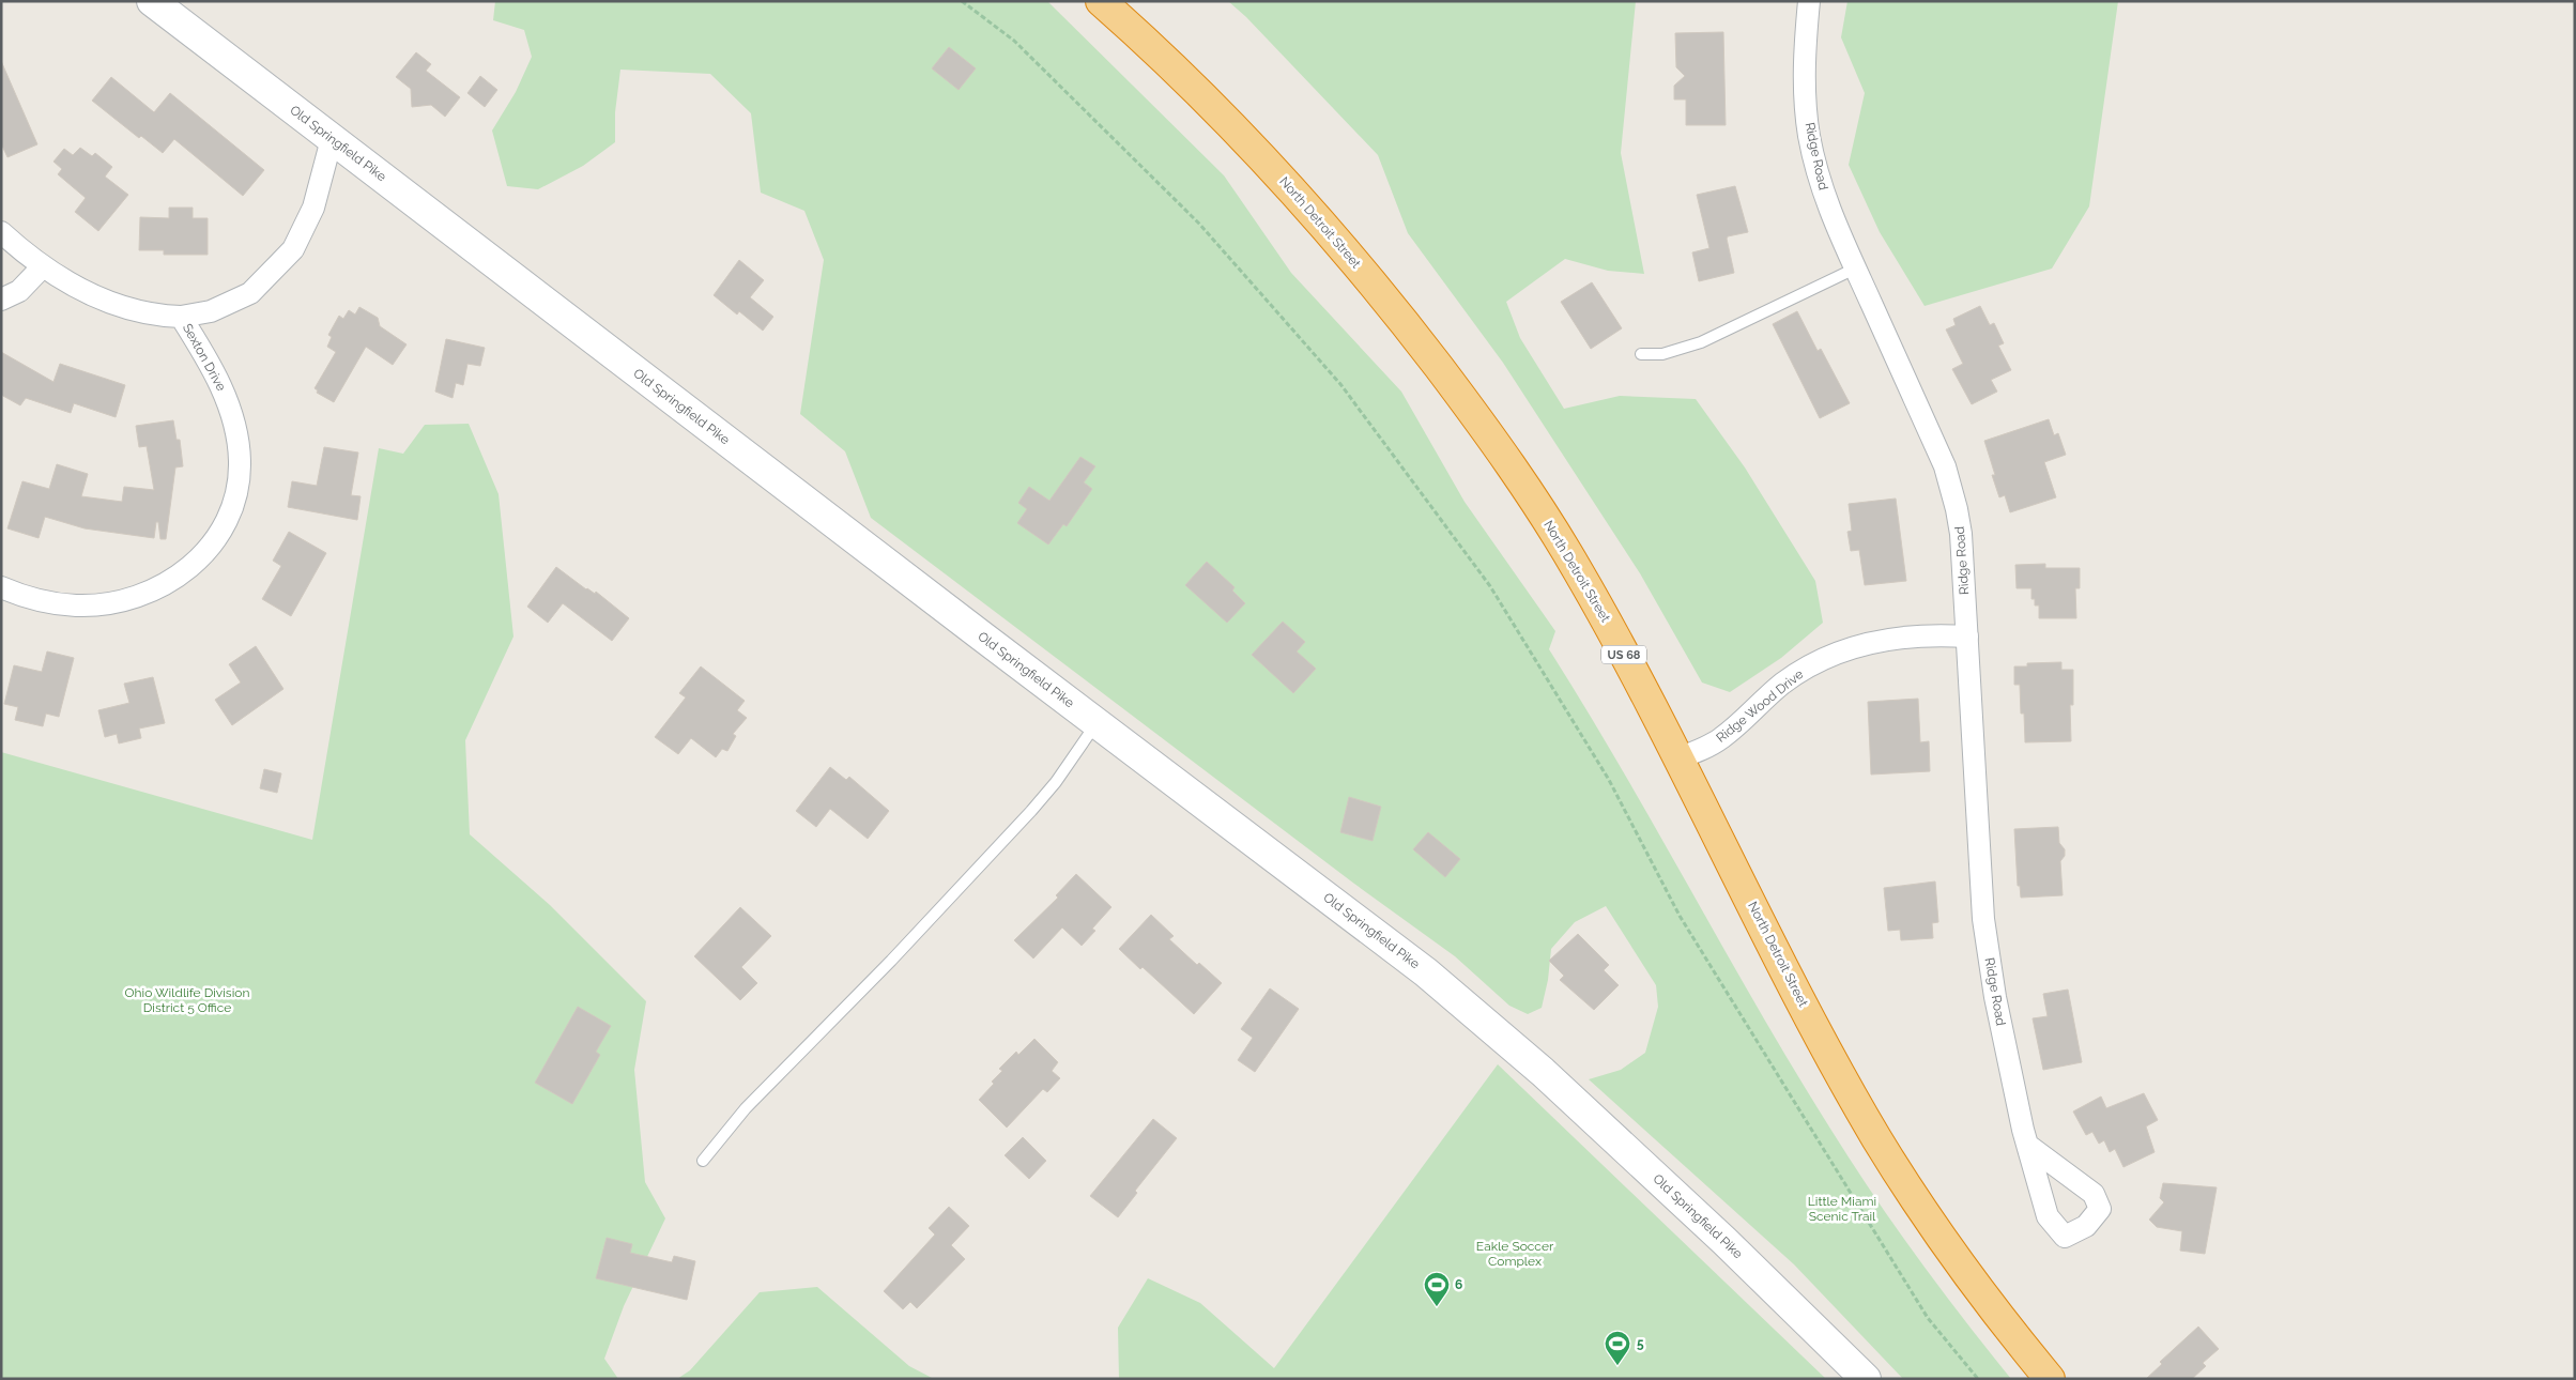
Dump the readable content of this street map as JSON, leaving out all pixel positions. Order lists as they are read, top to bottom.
{
  "streets": {
    "highway": ["North Detroit Street", "US 68"],
    "street": [
      "Old Springfield Pike",
      "Ridge Road",
      "Sexton Drive",
      "Ridge Wood Drive"
    ]
  },
  "crossings": [
    ["Old Springfield Pike", "Sexton Drive"],
    ["Ridge Road", "Ridge Wood Drive"],
    ["North Detroit Street", "Ridge Wood Drive"]
  ],
  "parks": ["Ohio Wildlife Division District 5 Office", "Little Miami Scenic Trail", "Eakle Soccer Complex"],
  "places": {
    "sports": ["6", "5"]
  }
}
